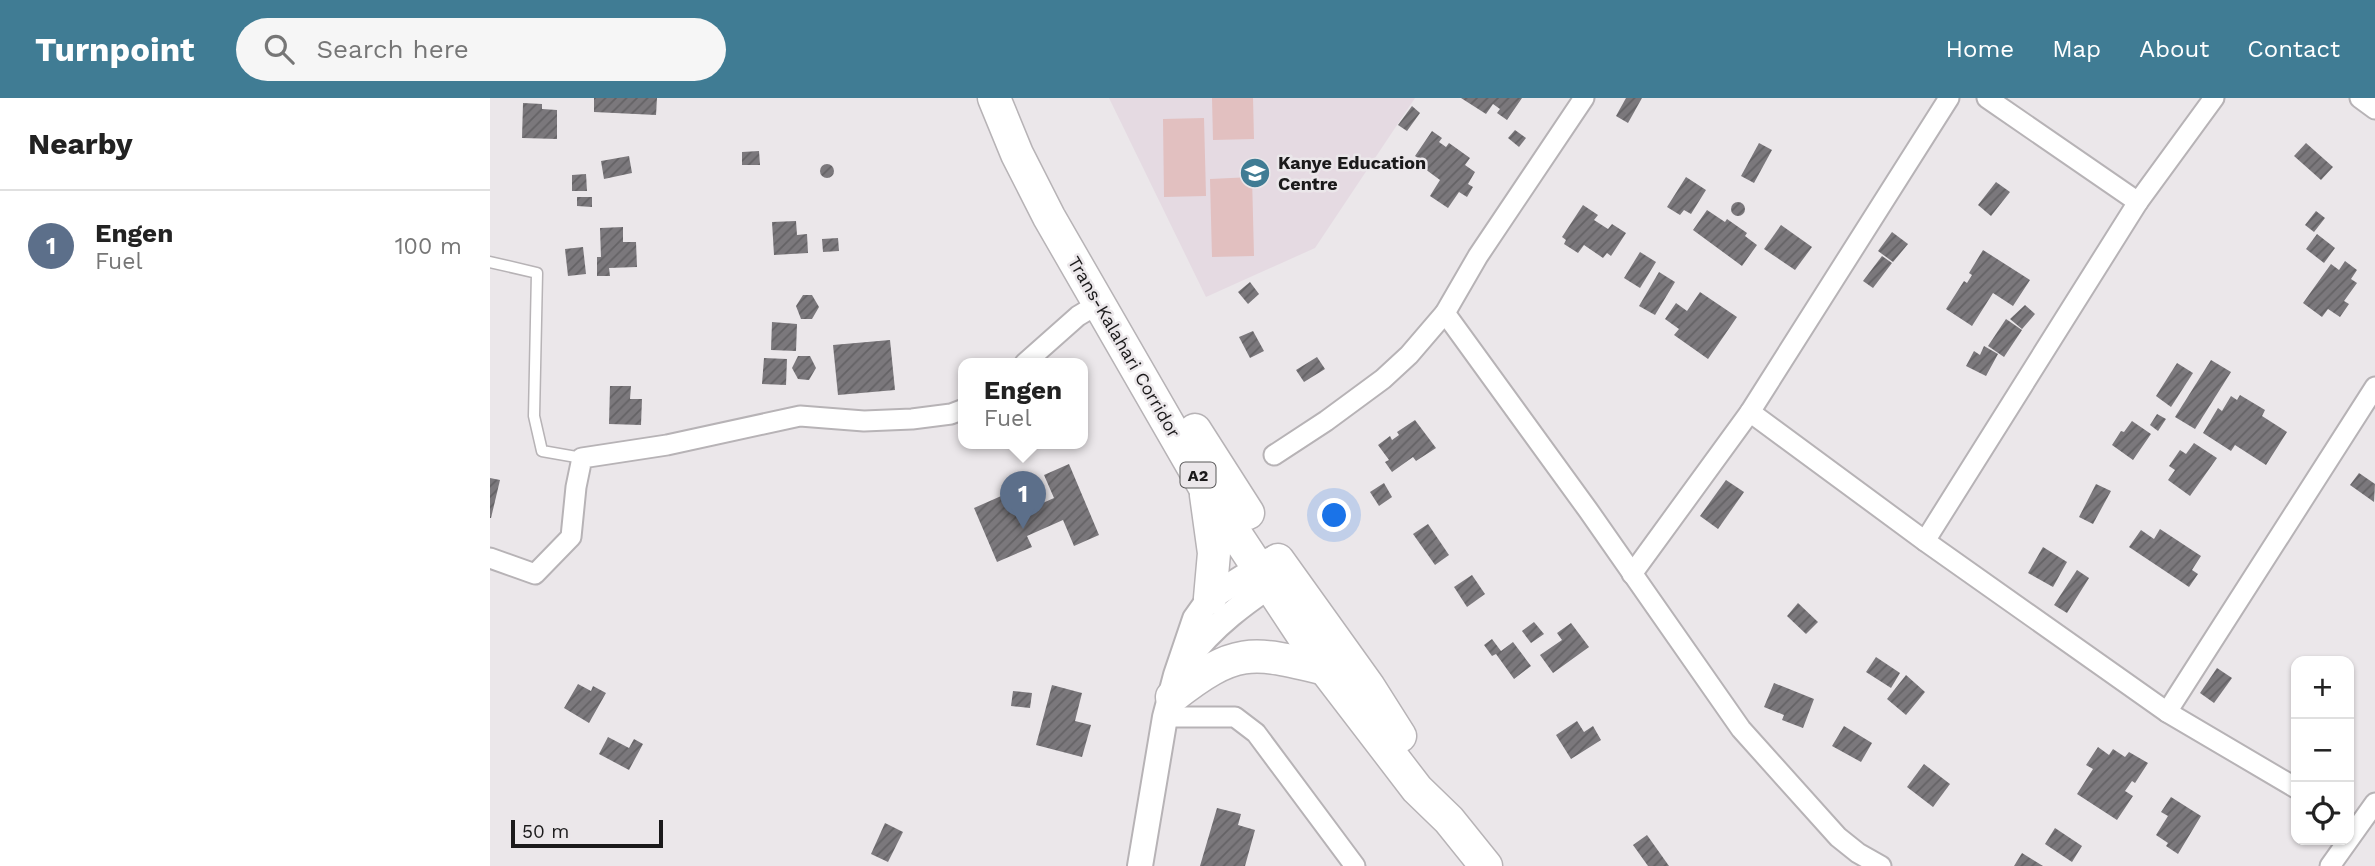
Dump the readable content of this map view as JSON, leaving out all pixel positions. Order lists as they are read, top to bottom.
{
  "streets": {
    "highway": ["Trans-Kalahari Corridor", "A2"]
  },
  "places": {
    "school or university": ["Kanye Education Centre"]
  },
  "scale_bar": "50 m",
  "page": {
    "header": "Turnpoint",
    "search": "Search here",
    "nav": [
      "Home",
      "Map",
      "About",
      "Contact"
    ],
    "heading": "Nearby",
    "list": [
      {
        "mark": "1",
        "name": "Engen",
        "note": "Fuel",
        "value": "100 m"
      }
    ],
    "popup": ["Engen", "Fuel"],
    "pins": "1",
    "map_buttons": ["+", "−"],
    "scale": "50 m"
  }
}
